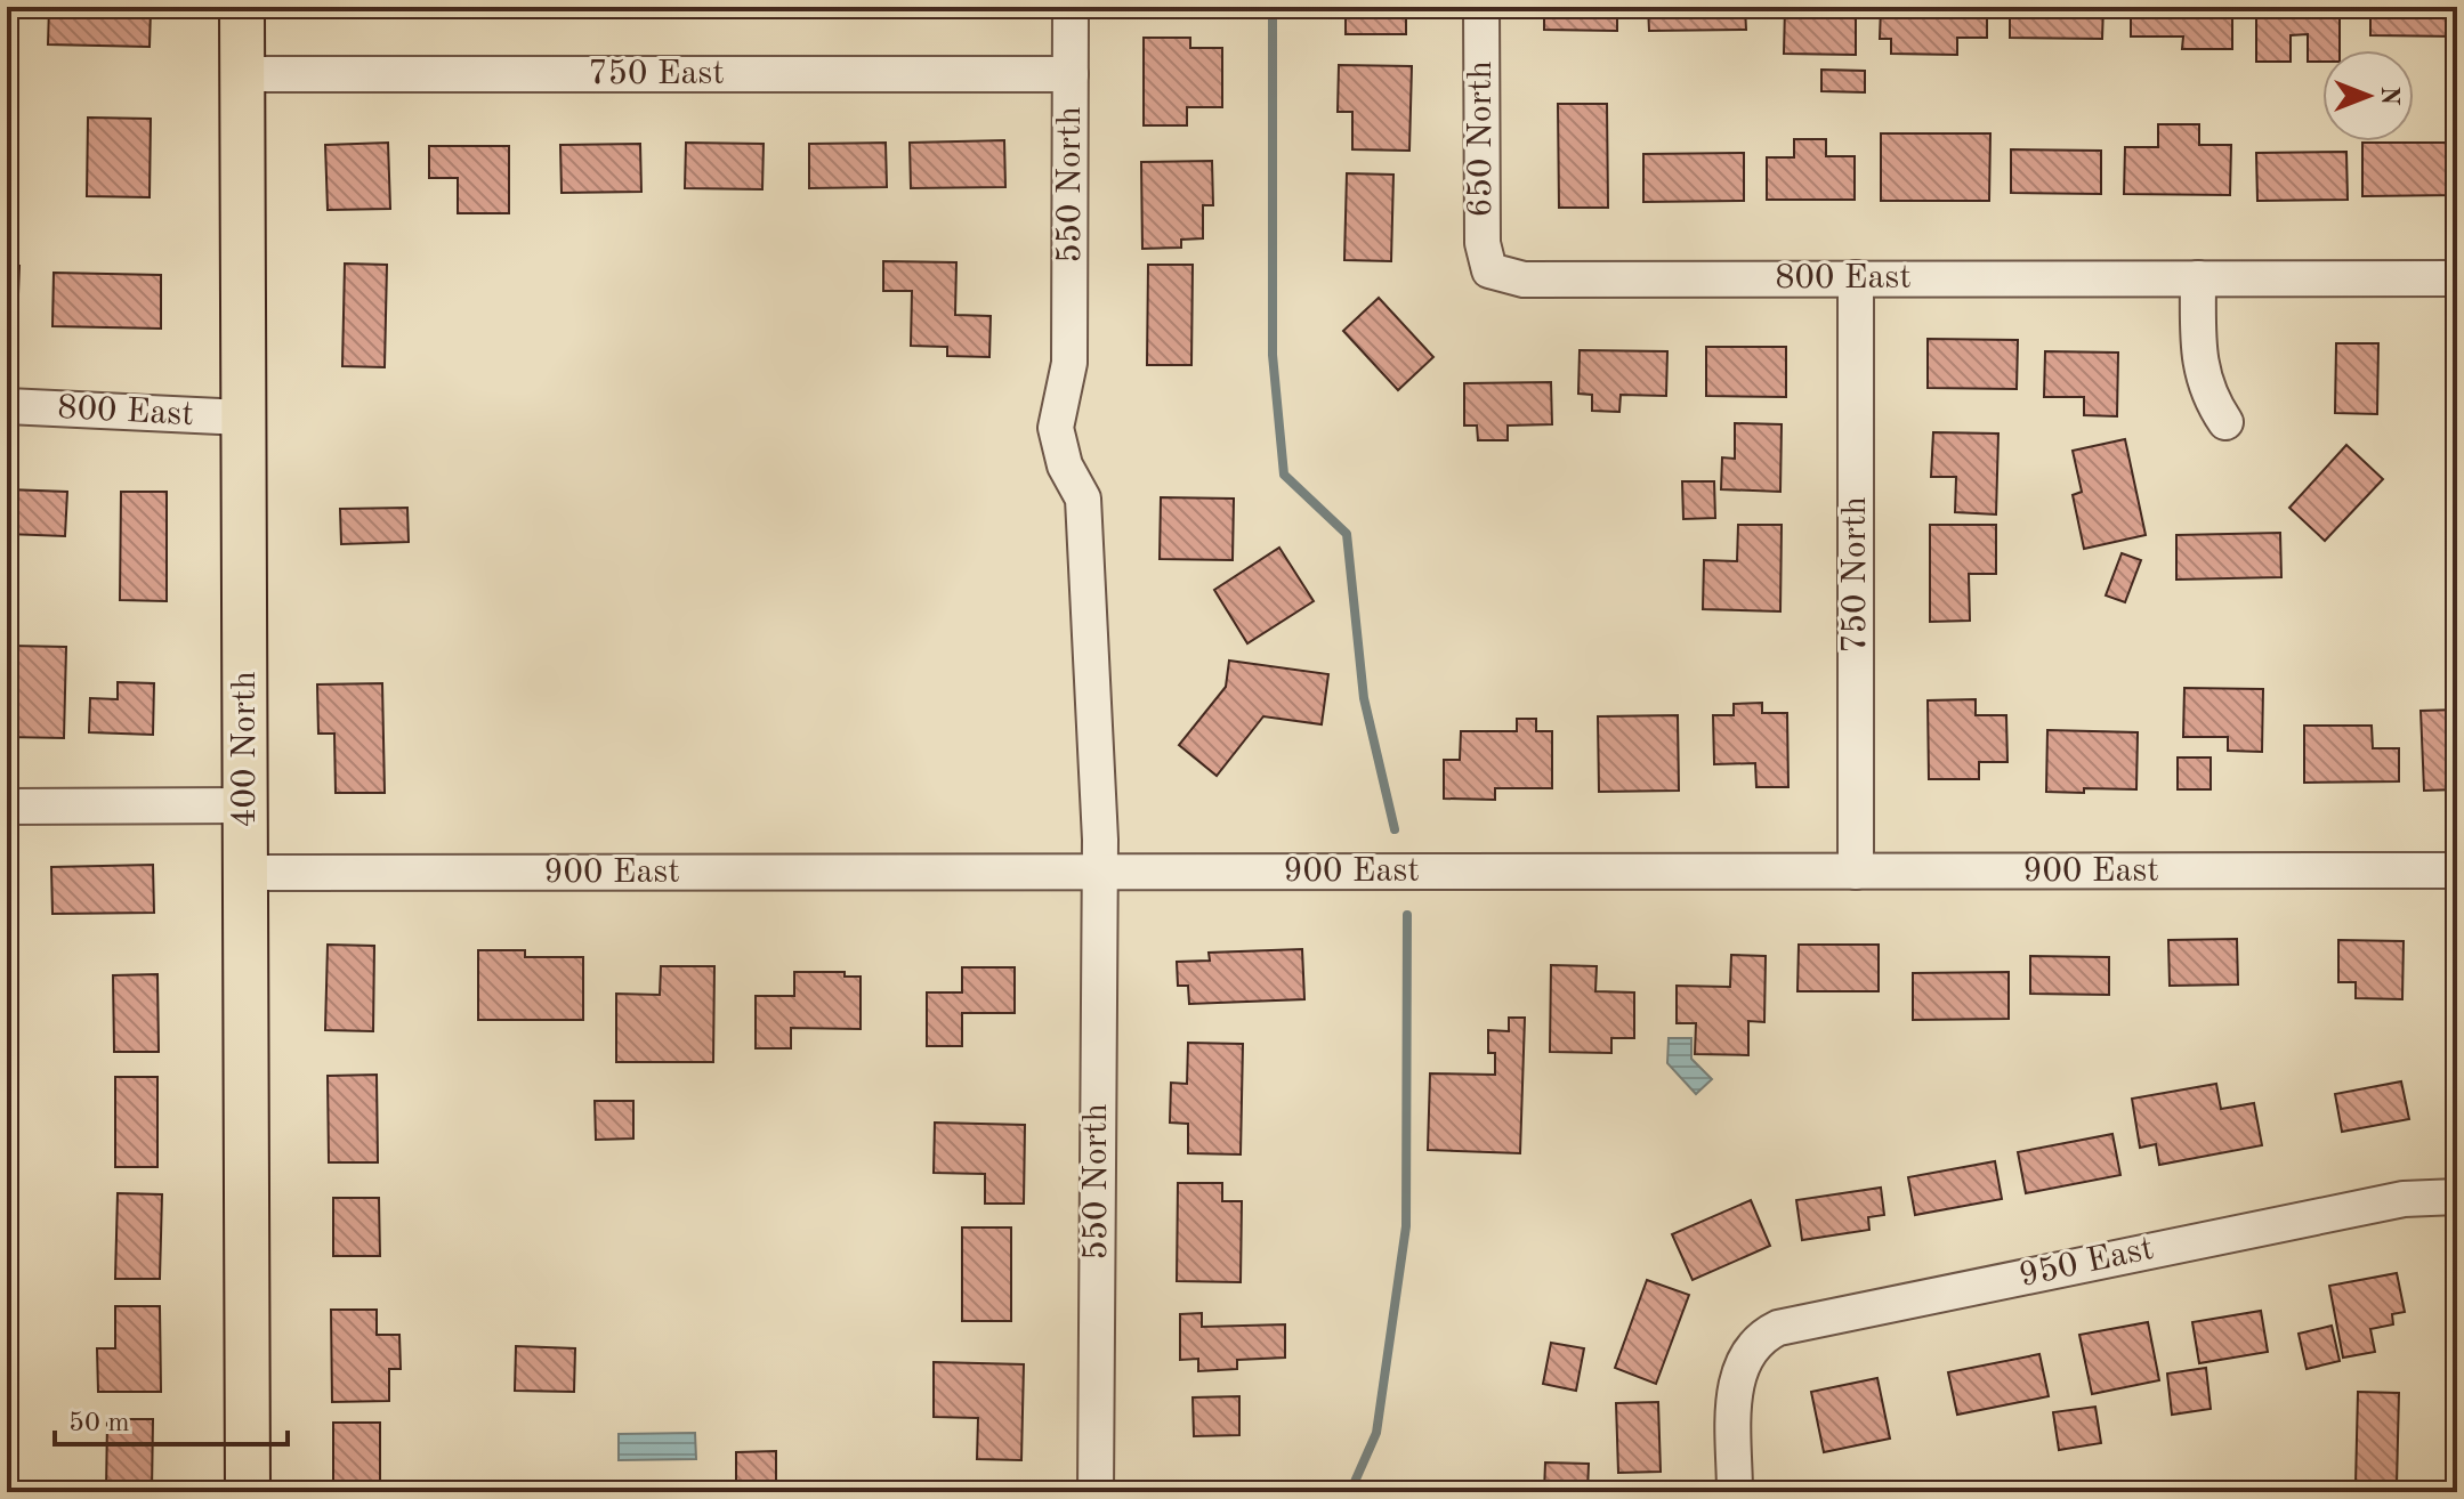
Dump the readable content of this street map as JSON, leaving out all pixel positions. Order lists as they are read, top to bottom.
{
  "streets": {
    "main road": ["400 North"],
    "street": [
      "750 East",
      "650 North",
      "550 North",
      "800 East",
      "750 North",
      "900 East",
      "950 East"
    ]
  },
  "crossings": [
    ["750 East", "550 North"],
    ["750 East", "400 North"],
    ["650 North", "800 East"],
    ["550 North", "900 East"],
    ["800 East", "750 North"],
    ["800 East", "400 North"],
    ["750 North", "900 East"],
    ["400 North", "900 East"]
  ],
  "scale_bar": "50 m",
  "north": "right"
}
